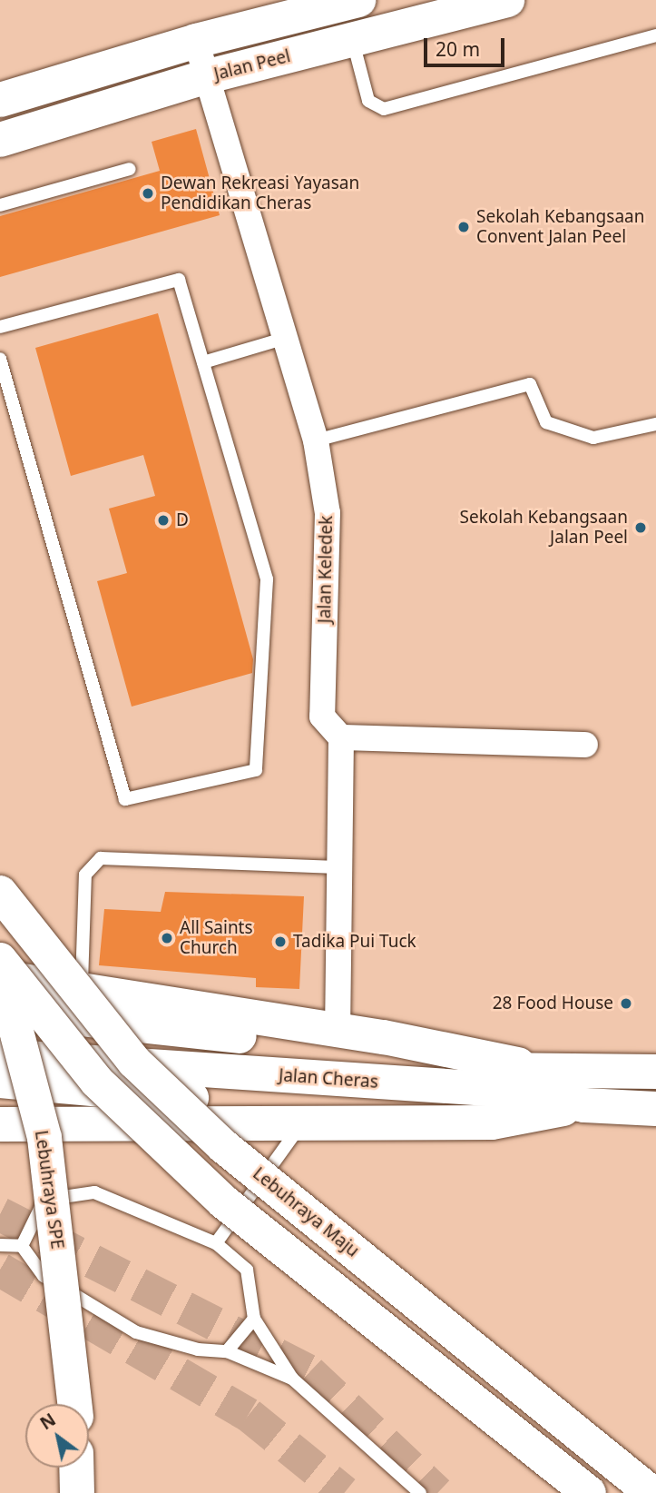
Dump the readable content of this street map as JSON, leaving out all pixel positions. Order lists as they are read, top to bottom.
{
  "streets": {
    "main road": [
      "Jalan Peel",
      "Jalan Cheras",
      "Lebuhraya SPE",
      "Lebuhraya Maju"
    ],
    "street": ["Jalan Keledek"]
  },
  "crossings": [
    ["Jalan Peel", "Jalan Keledek"]
  ],
  "places": [
    "Dewan Rekreasi Yayasan Pendidikan Cheras",
    "Sekolah Kebangsaan Convent Jalan Peel",
    "D",
    "Sekolah Kebangsaan Jalan Peel",
    "All Saints Church",
    "Tadika Pui Tuck",
    "28 Food House"
  ],
  "scale_bar": "20 m",
  "north": "top left"
}
